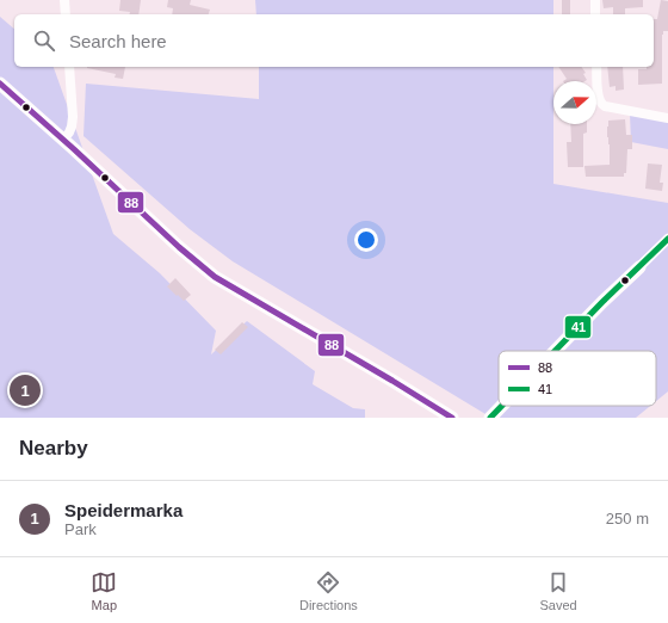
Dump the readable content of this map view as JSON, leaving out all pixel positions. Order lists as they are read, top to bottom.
{
  "lines": ["transit line 88", "transit line 41"],
  "legend": ["88", "41"],
  "north": "right",
  "page": {
    "search": "Search here",
    "pins": "1",
    "heading": "Nearby",
    "list": [
      {
        "mark": "1",
        "name": "Speidermarka",
        "note": "Park",
        "value": "250 m"
      }
    ],
    "nav": ["Map", "Directions", "Saved"]
  }
}
